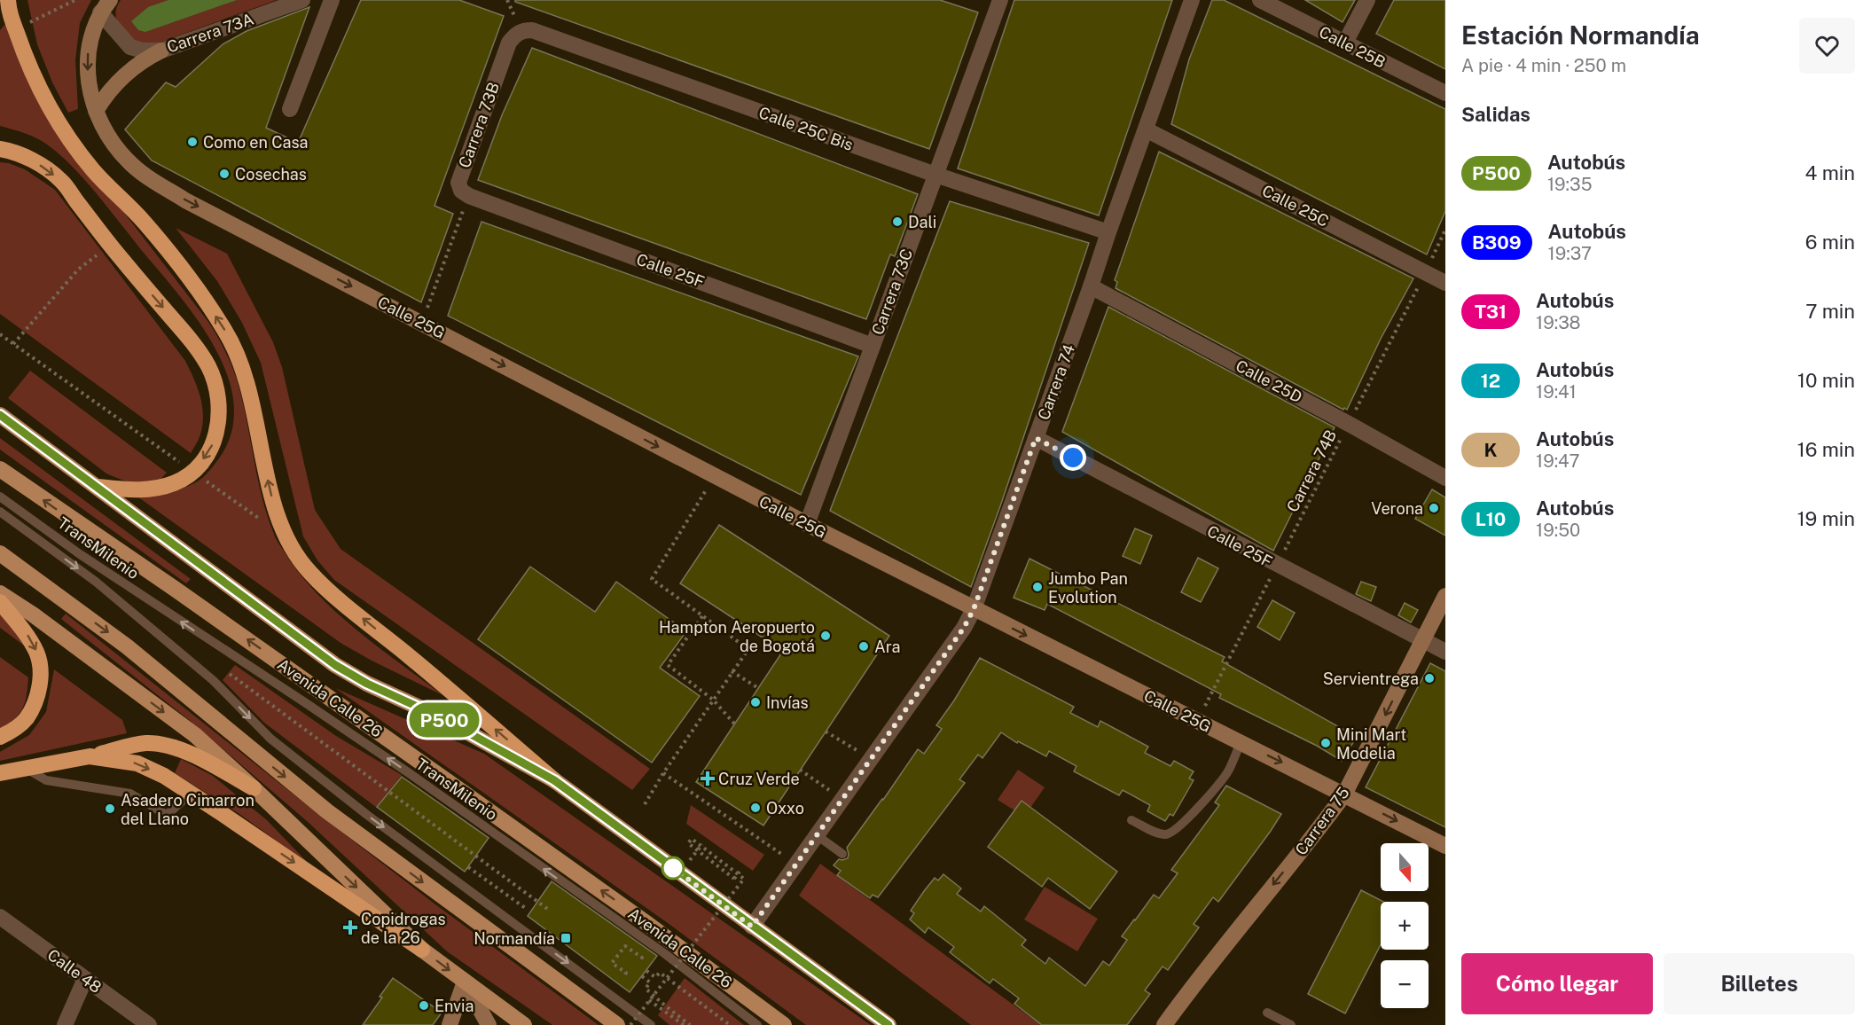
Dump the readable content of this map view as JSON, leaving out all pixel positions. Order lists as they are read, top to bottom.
{
  "streets": {
    "main road": ["Avenida Calle 26"],
    "street": [
      "Carrera 73A",
      "Calle 25B",
      "Carrera 73B",
      "Calle 25C Bis",
      "Calle 25C",
      "Calle 25F",
      "Carrera 73C",
      "Calle 25G",
      "Calle 25D",
      "Carrera 74",
      "Carrera 75",
      "Calle 48"
    ],
    "lane": ["TransMilenio"],
    "path": ["Carrera 74B"]
  },
  "crossings": [
    ["Carrera 73A", "Calle 25G"],
    ["Carrera 73B", "Calle 25C Bis"],
    ["Carrera 73B", "Calle 25F"],
    ["Calle 25C Bis", "Carrera 73C"],
    ["Calle 25C Bis", "Carrera 74"],
    ["Calle 25C", "Carrera 74"],
    ["Calle 25C", "Carrera 74B"],
    ["Calle 25F", "Carrera 73C"],
    ["Calle 25F", "Carrera 74"],
    ["Calle 25F", "Carrera 74B"],
    ["Calle 25F", "Carrera 75"],
    ["Carrera 73C", "Calle 25G"],
    ["Calle 25G", "Carrera 74"],
    ["Calle 25G", "Carrera 74B"],
    ["Calle 25G", "Carrera 75"],
    ["Calle 25D", "Carrera 74"],
    ["Calle 25D", "Carrera 74B"],
    ["Carrera 74", "Avenida Calle 26"]
  ],
  "one_way": ["Calle 25G", "Carrera 75"],
  "places": {
    "other": [
      "Como en Casa",
      "Cosechas",
      "Dali",
      "Verona",
      "Jumbo Pan Evolution",
      "Hampton Aeropuerto de Bogotá",
      "Ara",
      "Servientrega",
      "Invías",
      "Mini Mart Modelia",
      "Oxxo",
      "Asadero Cimarron del Llano",
      "Envia"
    ],
    "health": ["Cruz Verde", "Copidrogas de la 26"],
    "transit": ["Normandía"]
  },
  "lines": ["bus line P500"],
  "north": "bottom",
  "page": {
    "on_map": "P500",
    "heading": [
      ["Estación Normandía", "A pie · 4 min · 250 m"],
      "Salidas"
    ],
    "list": [
      {
        "mark": "P500",
        "name": "Autobús",
        "note": "19:35",
        "value": "4 min"
      },
      {
        "mark": "B309",
        "name": "Autobús",
        "note": "19:37",
        "value": "6 min"
      },
      {
        "mark": "T31",
        "name": "Autobús",
        "note": "19:38",
        "value": "7 min"
      },
      {
        "mark": "12",
        "name": "Autobús",
        "note": "19:41",
        "value": "10 min"
      },
      {
        "mark": "K",
        "name": "Autobús",
        "note": "19:47",
        "value": "16 min"
      },
      {
        "mark": "L10",
        "name": "Autobús",
        "note": "19:50",
        "value": "19 min"
      }
    ],
    "map_buttons": ["+", "−"],
    "buttons": ["Cómo llegar", "Billetes"]
  }
}
